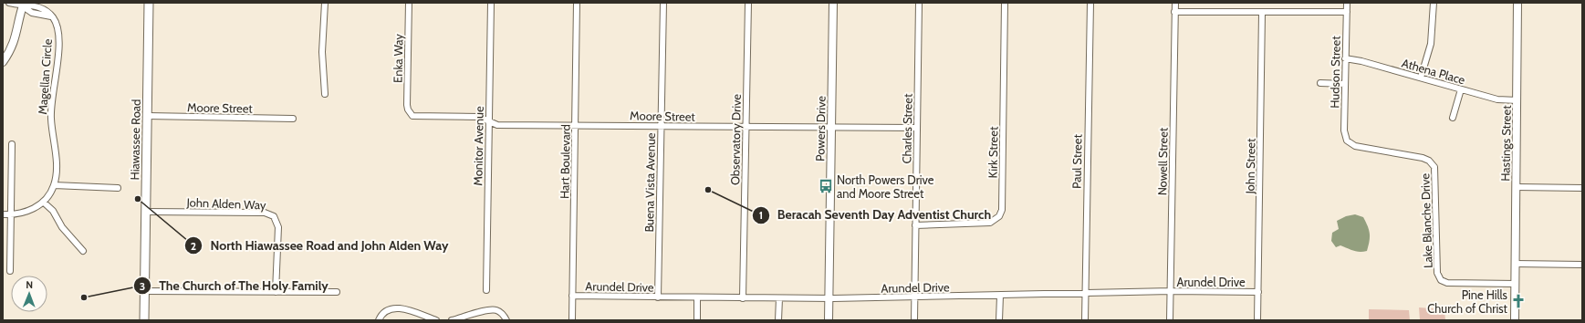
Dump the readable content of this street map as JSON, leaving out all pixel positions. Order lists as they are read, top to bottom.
{
  "streets": {
    "main road": ["Hiawassee Road"],
    "street": [
      "Enka Way",
      "Athena Place",
      "Hudson Street",
      "Magellan Circle",
      "Moore Street",
      "Powers Drive",
      "Charles Street",
      "Observatory Drive",
      "Hastings Street",
      "Monitor Avenue",
      "Kirk Street",
      "Hart Boulevard",
      "Paul Street",
      "Nowell Street",
      "John Street",
      "Buena Vista Avenue",
      "John Alden Way",
      "Lake Blanche Drive",
      "Arundel Drive"
    ]
  },
  "crossings": [
    ["Enka Way", "Moore Street"],
    ["Athena Place", "Hudson Street"],
    ["Athena Place", "Hastings Street"],
    ["Hudson Street", "Lake Blanche Drive"],
    ["Moore Street", "Powers Drive"],
    ["Moore Street", "Charles Street"],
    ["Moore Street", "Hiawassee Road"],
    ["Moore Street", "Observatory Drive"],
    ["Moore Street", "Monitor Avenue"],
    ["Moore Street", "Hart Boulevard"],
    ["Moore Street", "Buena Vista Avenue"],
    ["Powers Drive", "Arundel Drive"],
    ["Charles Street", "Kirk Street"],
    ["Charles Street", "Arundel Drive"],
    ["Hiawassee Road", "John Alden Way"],
    ["Observatory Drive", "Arundel Drive"],
    ["Hastings Street", "Lake Blanche Drive"],
    ["Hart Boulevard", "Arundel Drive"],
    ["Paul Street", "Arundel Drive"],
    ["Nowell Street", "Arundel Drive"],
    ["John Street", "Arundel Drive"],
    ["Buena Vista Avenue", "Arundel Drive"]
  ],
  "places": {
    "bus stop": ["North Powers Drive and Moore Street"],
    "other": ["Beracah Seventh Day Adventist Church", "North Hiawassee Road and John Alden Way", "The Church of The Holy Family"],
    "church": ["Pine Hills Church of Christ"]
  },
  "north": "top"
}
